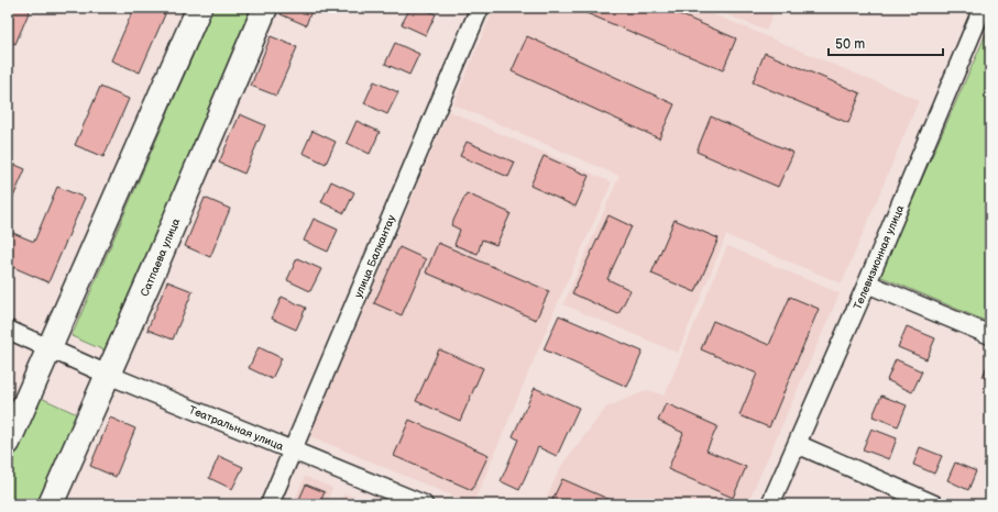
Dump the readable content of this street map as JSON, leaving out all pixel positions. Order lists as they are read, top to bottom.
{
  "streets": {
    "main road": ["Сатпаева улица"],
    "street": ["улица Балкантау", "Телевизионная улица", "Театральная улица"]
  },
  "crossings": [
    ["улица Балкантау", "Театральная улица"],
    ["Сатпаева улица", "Театральная улица"]
  ],
  "scale_bar": "50 m"
}
